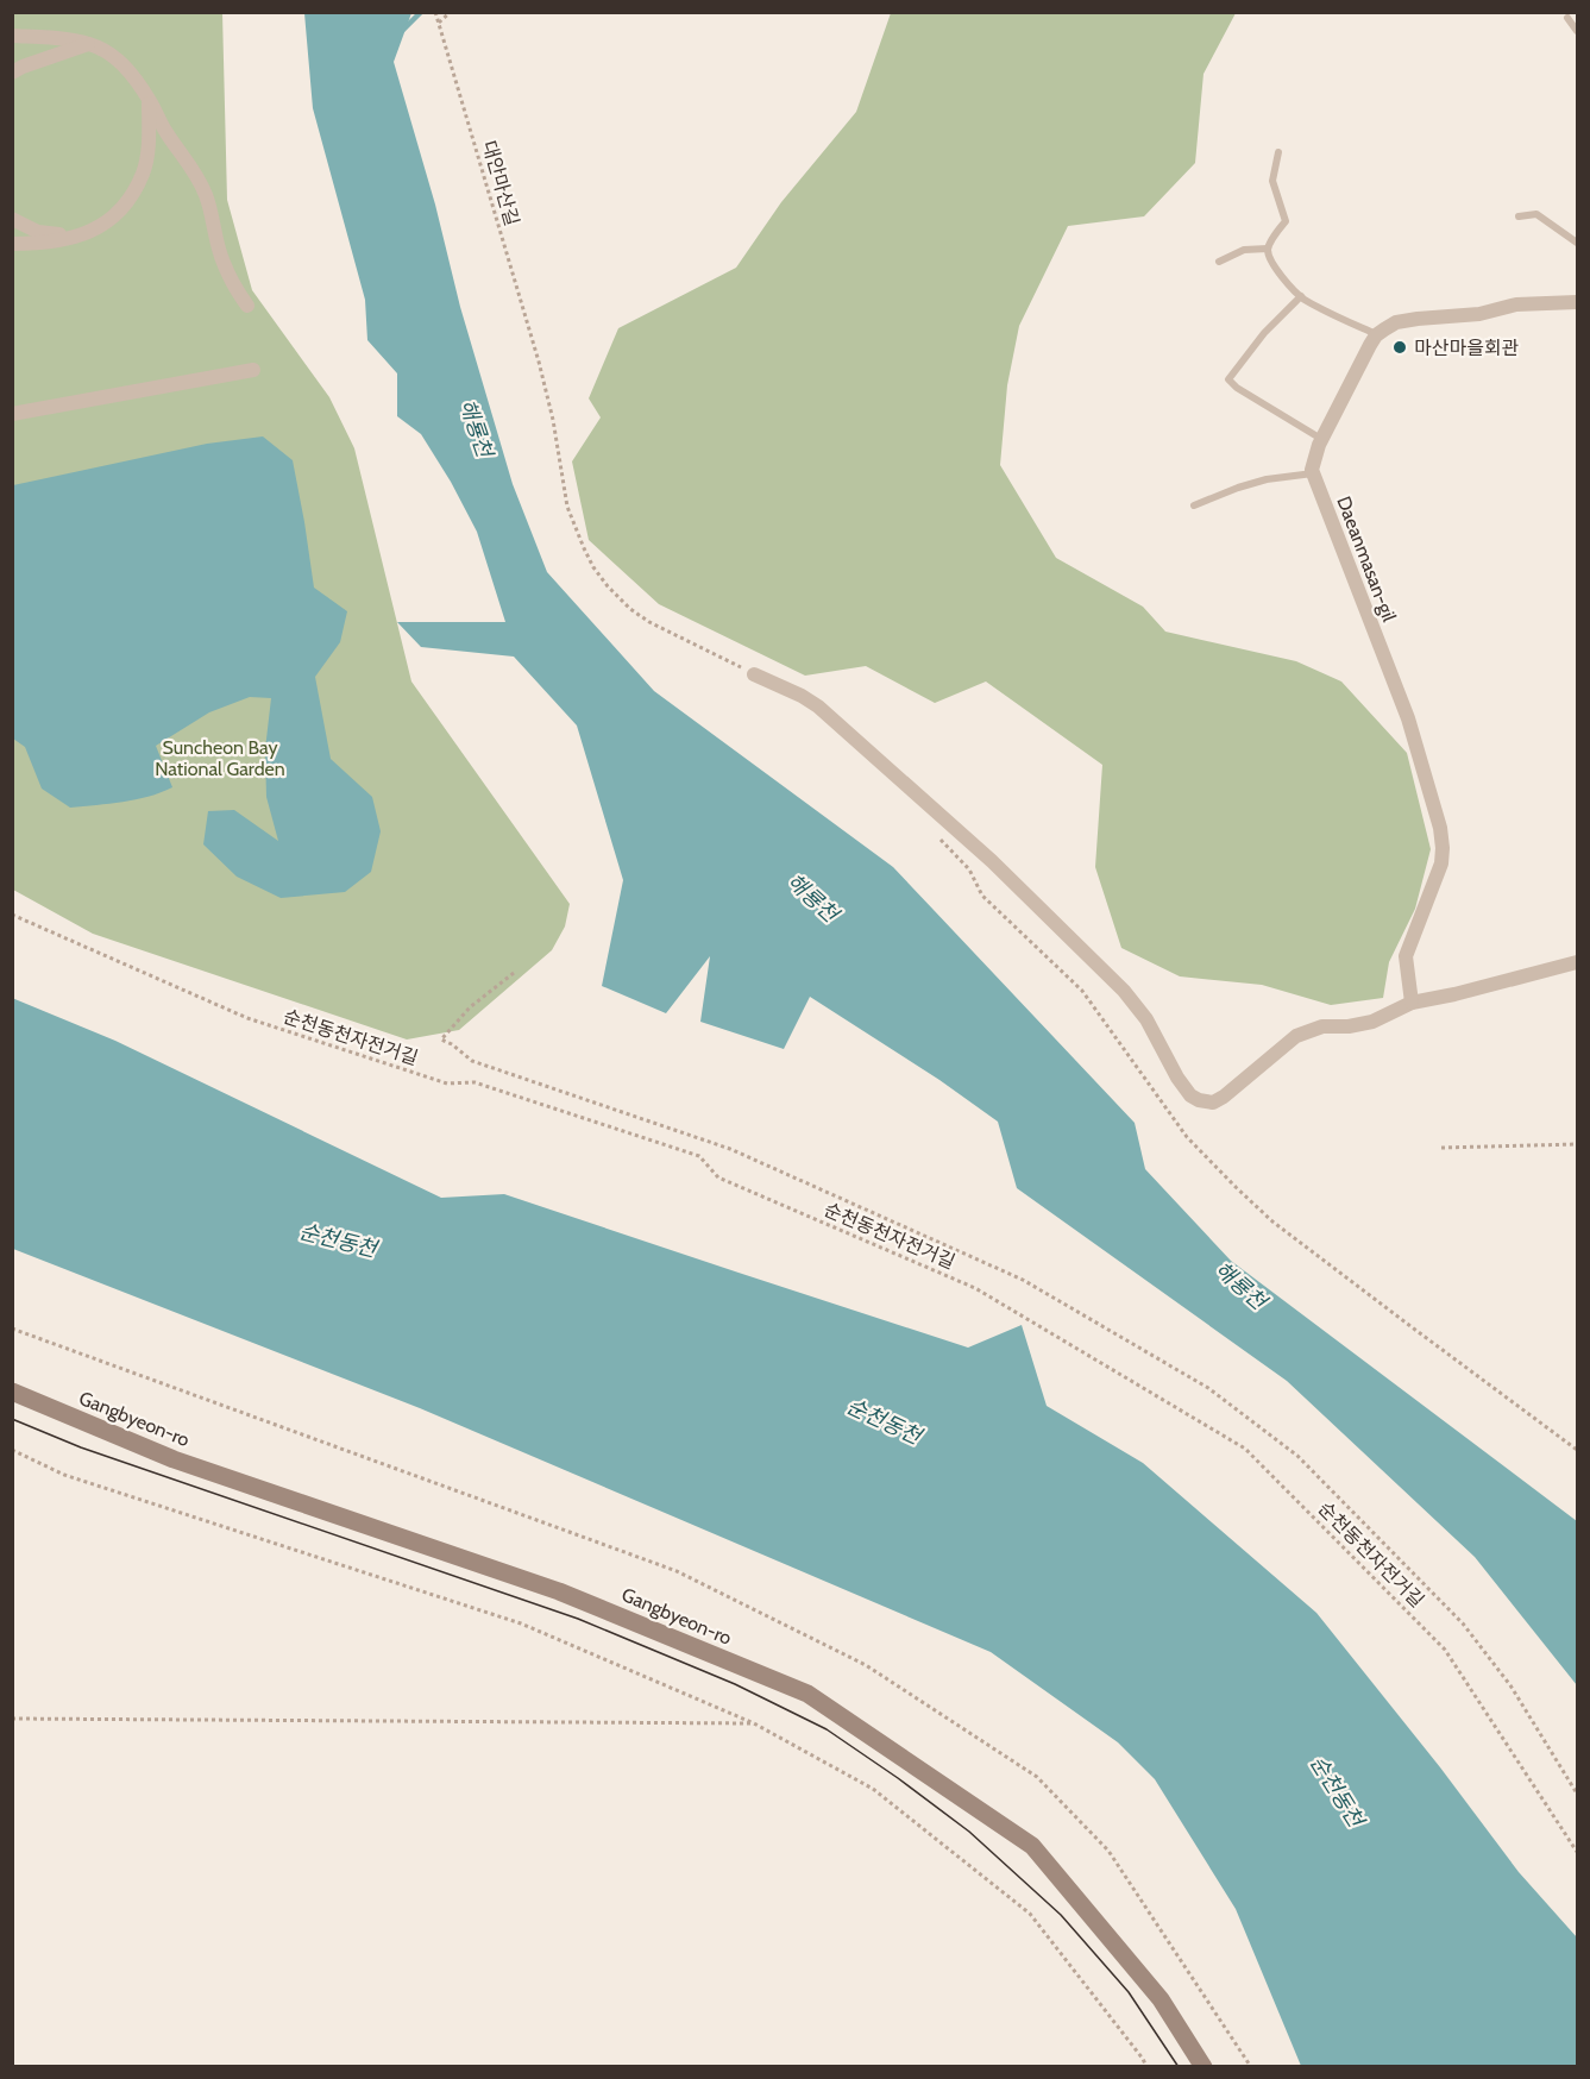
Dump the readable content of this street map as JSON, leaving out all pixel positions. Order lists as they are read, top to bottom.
{
  "streets": {
    "street": ["Daeanmasan-gil", "Gangbyeon-ro"],
    "path": ["대안마산길", "순천동천자전거길"]
  },
  "water": ["해룡천", "순천동천"],
  "parks": ["Suncheon Bay National Garden"],
  "places": ["마산마을회관"]
}
